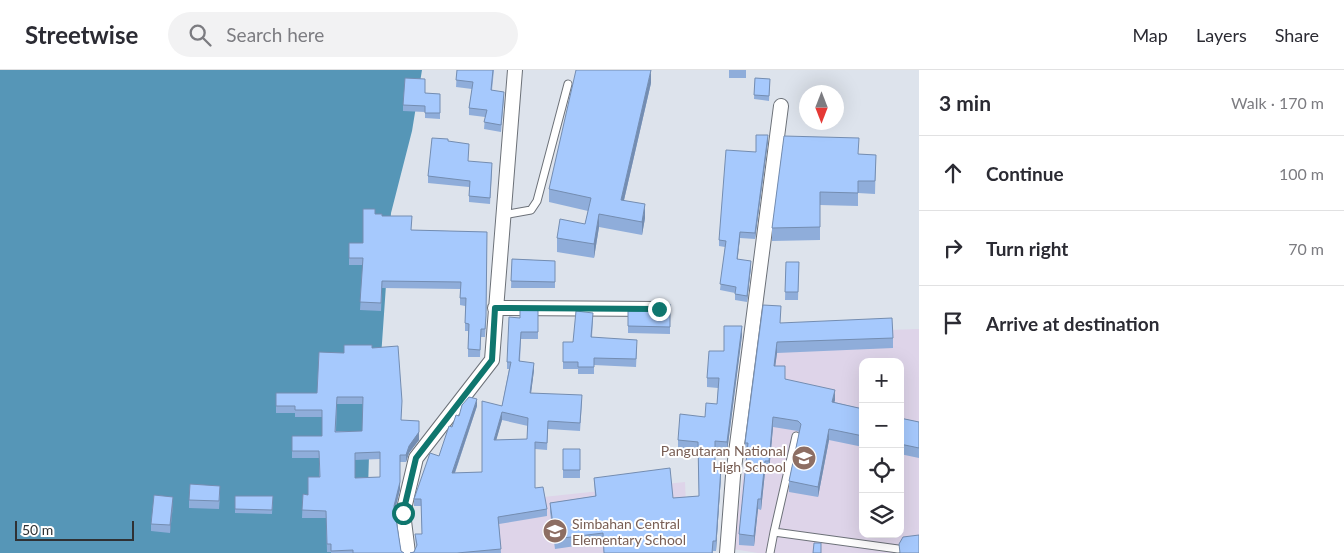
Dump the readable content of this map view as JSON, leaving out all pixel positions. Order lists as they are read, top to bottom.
{
  "places": {
    "school or university": ["Pangutaran National High School", "Simbahan Central Elementary School"]
  },
  "scale_bar": "50 m",
  "north": "bottom",
  "page": {
    "header": "Streetwise",
    "search": "Search here",
    "nav": ["Map", "Layers", "Share"],
    "heading": ["3 min", "Walk · 170 m"],
    "list": [
      ["Continue", "100 m"],
      ["Turn right", "70 m"],
      "Arrive at destination"
    ],
    "map_buttons": ["+", "−"],
    "scale": "50 m"
  }
}
